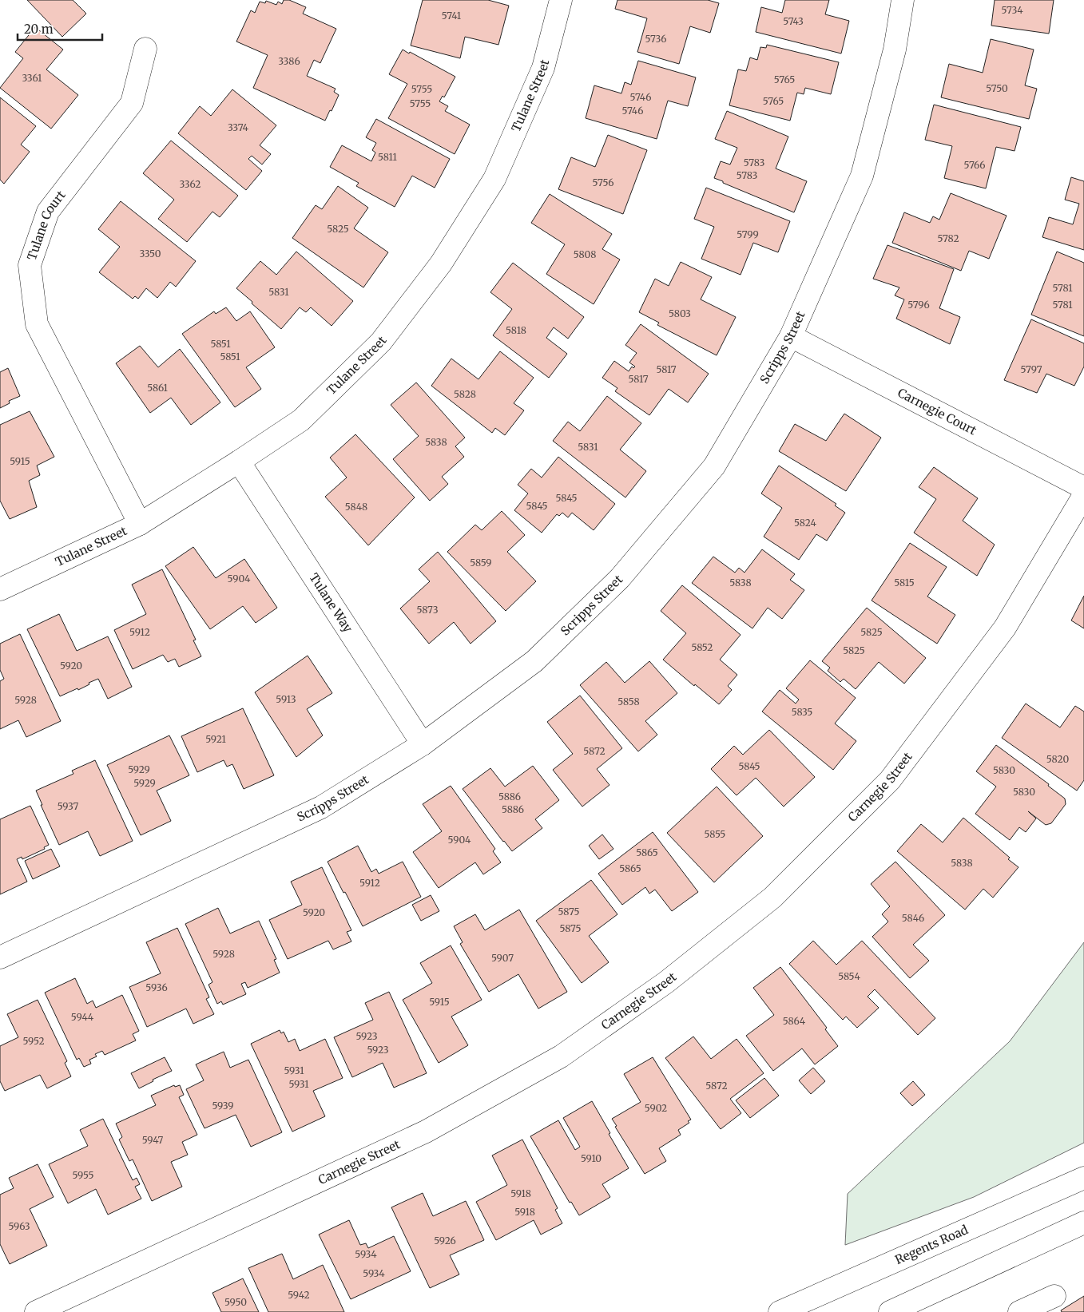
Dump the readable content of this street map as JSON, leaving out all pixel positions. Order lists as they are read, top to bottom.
{
  "streets": {
    "street": [
      "Tulane Street",
      "Tulane Court",
      "Scripps Street",
      "Carnegie Court",
      "Tulane Way",
      "Carnegie Street",
      "Regents Road"
    ]
  },
  "crossings": [
    ["Tulane Street", "Tulane Court"],
    ["Tulane Street", "Tulane Way"],
    ["Scripps Street", "Carnegie Court"],
    ["Scripps Street", "Tulane Way"]
  ],
  "house_numbers": [
    "5734",
    "5741",
    "5743",
    "5736",
    "3386",
    "3361",
    "5765",
    "5750",
    "5755",
    "5746",
    "5765",
    "5755",
    "5746",
    "3374",
    "5811",
    "5783",
    "5766",
    "5783",
    "5756",
    "3362",
    "5825",
    "5799",
    "5782",
    "3350",
    "5808",
    "5781",
    "5831",
    "5796",
    "5781",
    "5803",
    "5818",
    "5851",
    "5851",
    "5817",
    "5797",
    "5817",
    "5861",
    "5828",
    "5838",
    "5831",
    "5915",
    "5845",
    "5845",
    "5848",
    "5824",
    "5859",
    "5904",
    "5838",
    "5815",
    "5873",
    "5912",
    "5825",
    "5852",
    "5825",
    "5920",
    "5913",
    "5928",
    "5858",
    "5835",
    "5921",
    "5872",
    "5820",
    "5845",
    "5929",
    "5830",
    "5929",
    "5830",
    "5886",
    "5937",
    "5886",
    "5855",
    "5904",
    "5865",
    "5838",
    "5865",
    "5912",
    "5875",
    "5920",
    "5846",
    "5875",
    "5928",
    "5907",
    "5854",
    "5936",
    "5915",
    "5944",
    "5864",
    "5923",
    "5952",
    "5923",
    "5931",
    "5931",
    "5872",
    "5939",
    "5902",
    "5947",
    "5910",
    "5955",
    "5918",
    "5918",
    "5963",
    "5926",
    "5934",
    "5934",
    "5942",
    "5950"
  ],
  "scale_bar": "20 m"
}
